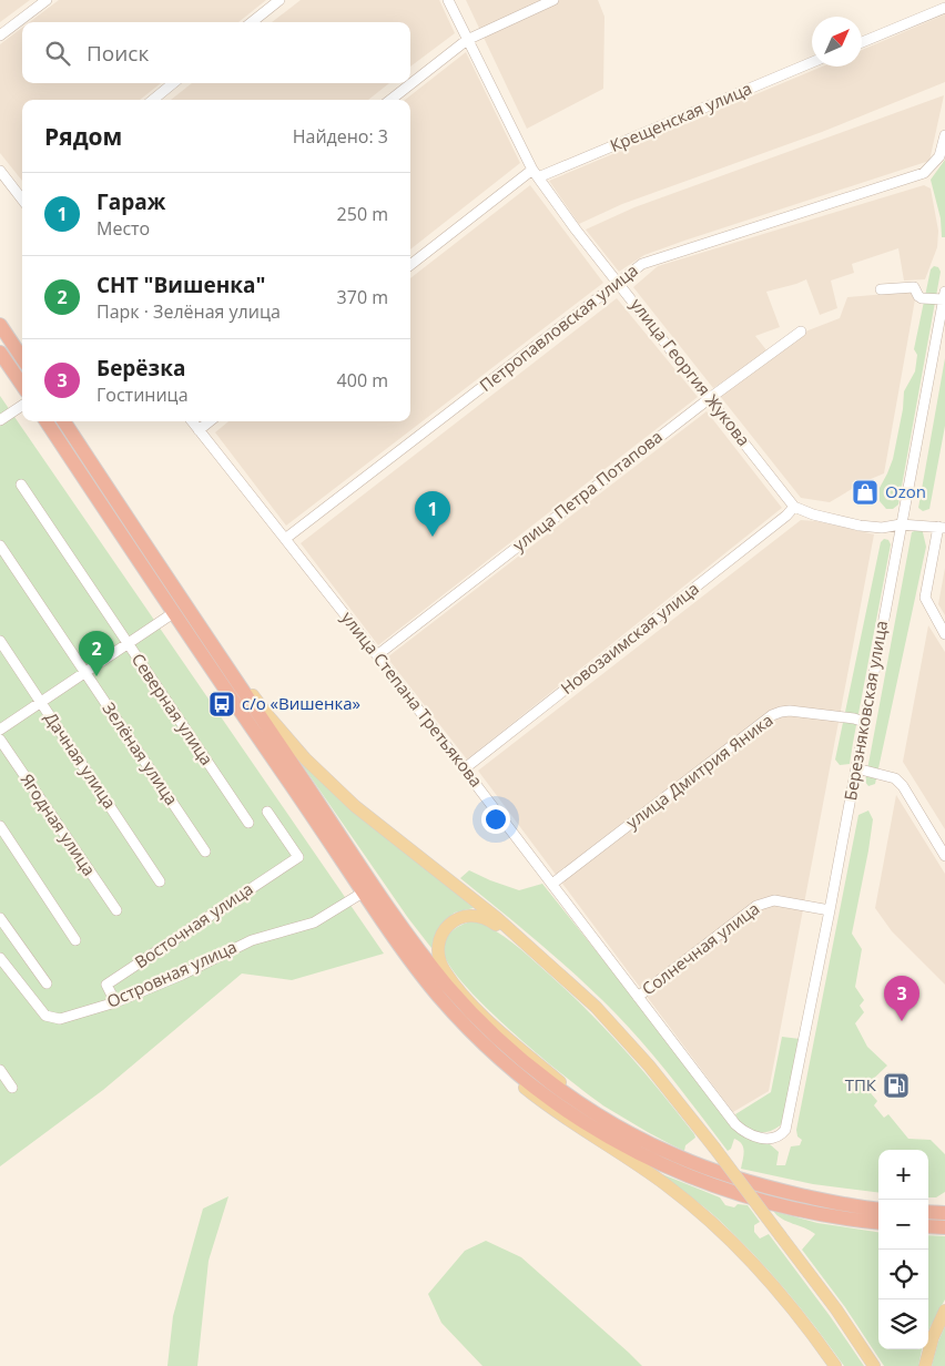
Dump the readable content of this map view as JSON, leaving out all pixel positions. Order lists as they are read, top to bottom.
{
  "streets": {
    "street": [
      "Крещенская улица",
      "Петропавловская улица",
      "улица Георгия Жукова",
      "улица Петра Потапова",
      "Новозаимская улица",
      "улица Степана Третьякова",
      "Северная улица",
      "Березняковская улица",
      "Зелёная улица",
      "Дачная улица",
      "улица Дмитрия Яника",
      "Ягодная улица",
      "Восточная улица",
      "Солнечная улица",
      "Островная улица"
    ]
  },
  "crossings": [
    ["Крещенская улица", "улица Георгия Жукова"],
    ["Петропавловская улица", "улица Георгия Жукова"],
    ["Петропавловская улица", "улица Степана Третьякова"],
    ["улица Георгия Жукова", "улица Петра Потапова"],
    ["улица Георгия Жукова", "Новозаимская улица"],
    ["улица Петра Потапова", "улица Степана Третьякова"],
    ["Новозаимская улица", "улица Степана Третьякова"],
    ["улица Степана Третьякова", "Березняковская улица"],
    ["улица Степана Третьякова", "улица Дмитрия Яника"],
    ["улица Степана Третьякова", "Солнечная улица"],
    ["Березняковская улица", "улица Дмитрия Яника"],
    ["Березняковская улица", "Солнечная улица"],
    ["Восточная улица", "Островная улица"]
  ],
  "places": {
    "shop": ["Ozon"],
    "bus stop": ["с/о «Вишенка»"],
    "fuel station": ["ТПК"]
  },
  "north": "top right",
  "page": {
    "search": "Поиск",
    "heading": ["Рядом", "Найдено: 3"],
    "list": [
      {
        "mark": "1",
        "name": "Гараж",
        "note": "Место",
        "value": "250 m"
      },
      {
        "mark": "2",
        "name": "СНТ \"Вишенка\"",
        "note": "Парк · Зелёная улица",
        "value": "370 m"
      },
      {
        "mark": "3",
        "name": "Берёзка",
        "note": "Гостиница",
        "value": "400 m"
      }
    ],
    "pins": ["1", "2", "3"],
    "map_buttons": ["+", "−"]
  }
}
